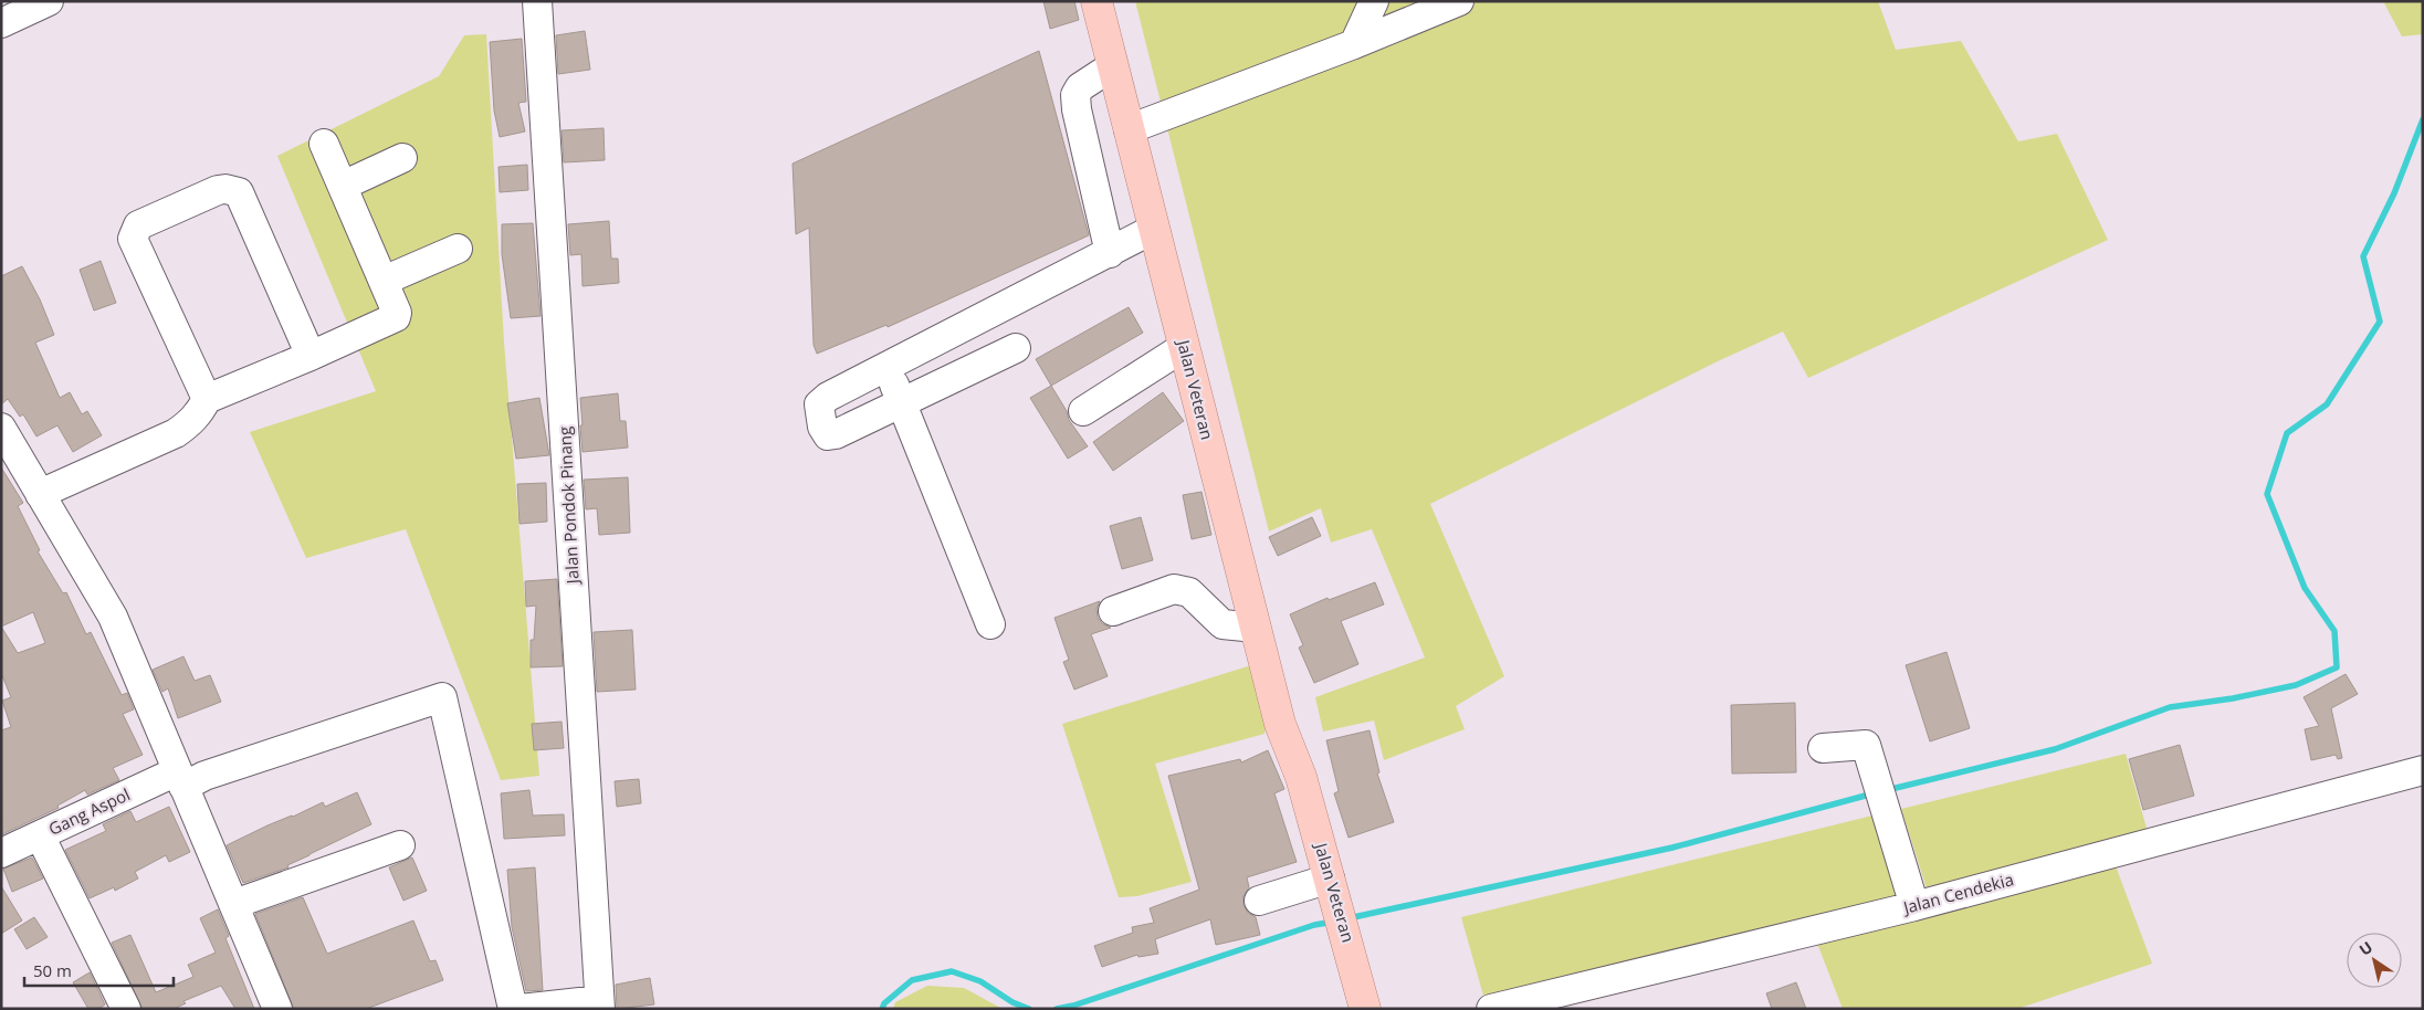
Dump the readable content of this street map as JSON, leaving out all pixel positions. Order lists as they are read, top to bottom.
{
  "streets": {
    "main road": ["Jalan Veteran"],
    "street": ["Jalan Pondok Pinang", "Gang Aspol", "Jalan Cendekia"]
  },
  "scale_bar": "50 m",
  "north": "top left"
}
